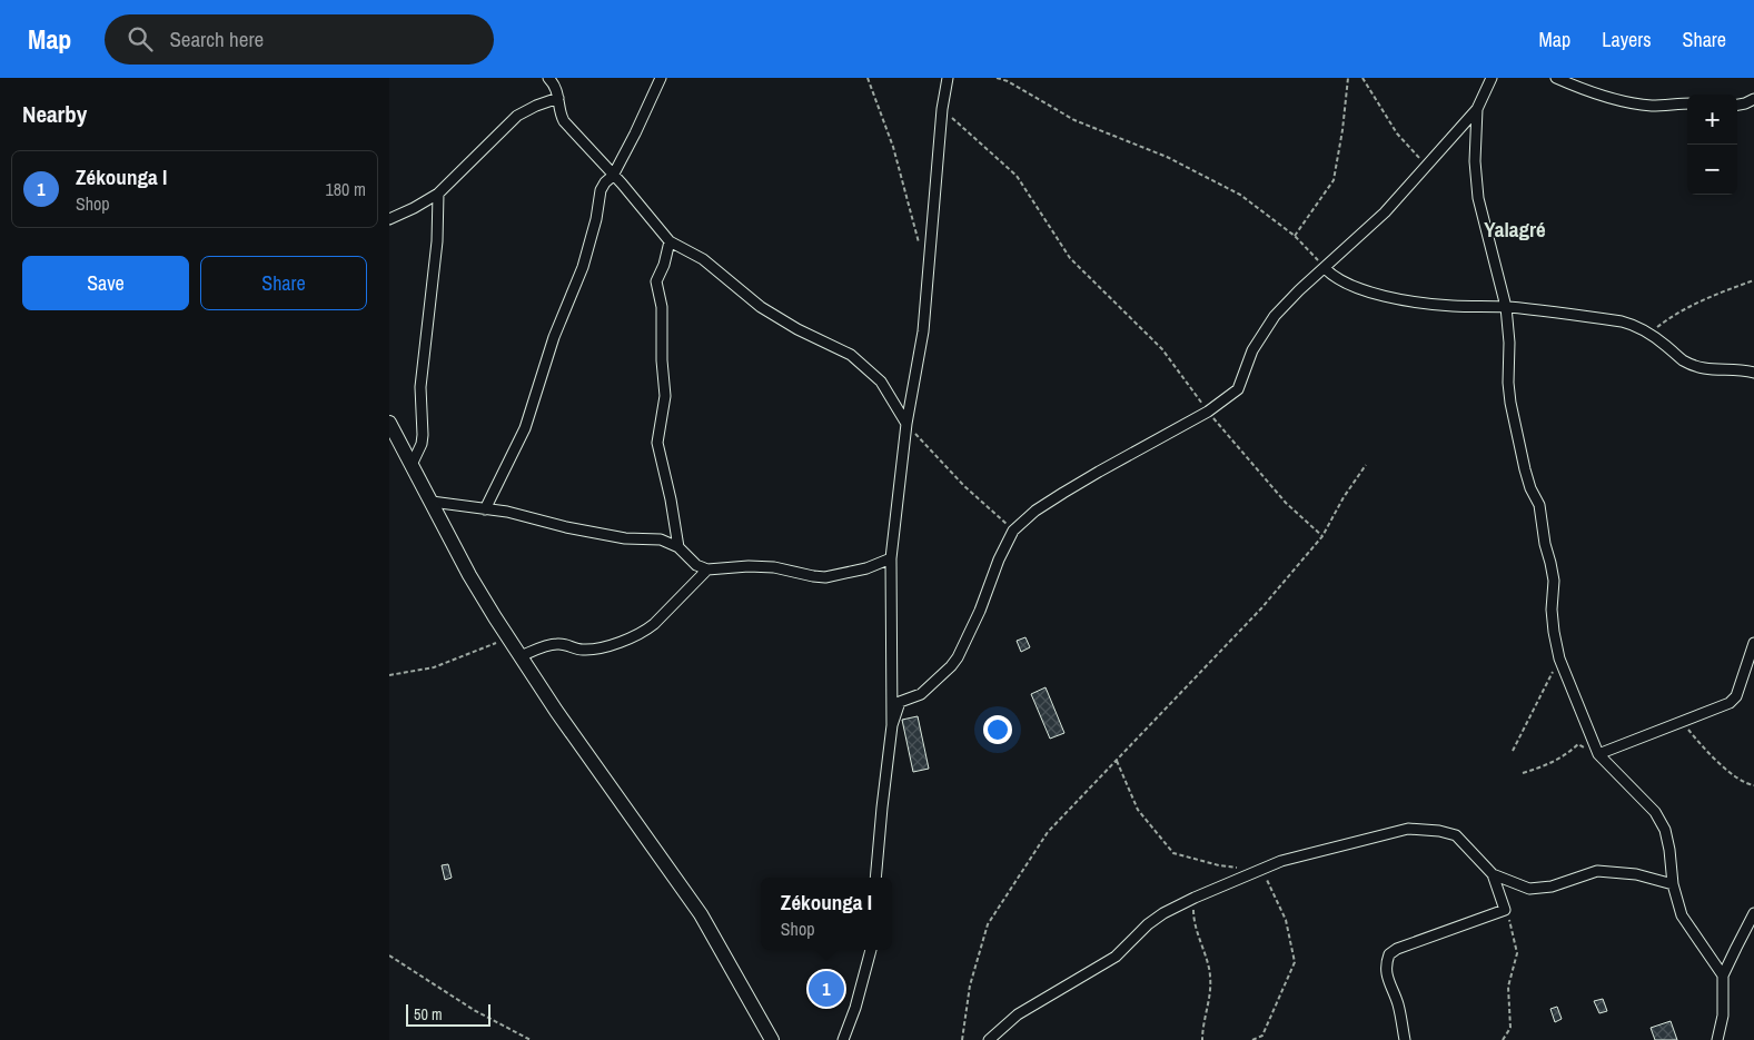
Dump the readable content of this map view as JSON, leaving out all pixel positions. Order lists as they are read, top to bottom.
{
  "districts": ["Yalagré"],
  "scale_bar": "50 m",
  "page": {
    "header": "Map",
    "search": "Search here",
    "nav": ["Map", "Layers", "Share"],
    "heading": "Nearby",
    "map_buttons": ["+", "−"],
    "list": [
      {
        "mark": "1",
        "name": "Zékounga I",
        "note": "Shop",
        "value": "180 m"
      }
    ],
    "buttons": ["Save", "Share"],
    "popup": ["Zékounga I", "Shop"],
    "pins": "1",
    "scale": "50 m"
  }
}
